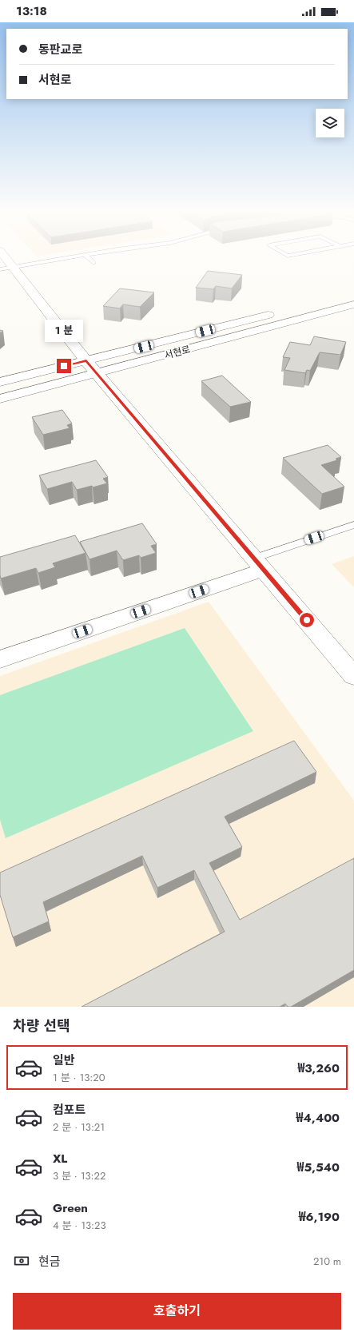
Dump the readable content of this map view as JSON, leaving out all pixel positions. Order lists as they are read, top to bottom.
{
  "streets": {
    "main road": ["서현로"]
  },
  "page": {
    "status": "13:18",
    "banner": ["동판교로", "서현로"],
    "bubble": "1 분",
    "heading": "차량 선택",
    "list": [
      {
        "name": "일반",
        "note": "1 분 · 13:20",
        "value": "₩3,260"
      },
      {
        "name": "컴포트",
        "note": "2 분 · 13:21",
        "value": "₩4,400"
      },
      {
        "name": "XL",
        "note": "3 분 · 13:22",
        "value": "₩5,540"
      },
      {
        "name": "Green",
        "note": "4 분 · 13:23",
        "value": "₩6,190"
      }
    ],
    "pay": ["현금", "210 m"],
    "buttons": "호출하기"
  }
}
